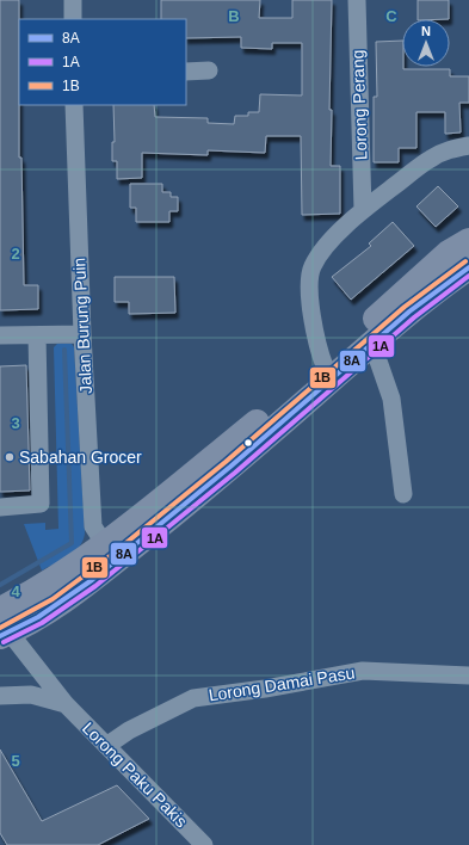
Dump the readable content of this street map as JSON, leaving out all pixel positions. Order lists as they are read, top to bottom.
{
  "streets": {
    "street": [
      "Lorong Perang",
      "Jalan Burung Puin",
      "Lorong Damai Pasu",
      "Lorong Paku Pakis"
    ]
  },
  "crossings": [
    ["Lorong Damai Pasu", "Lorong Paku Pakis"]
  ],
  "places": ["Sabahan Grocer"],
  "lines": ["transit line 1B", "transit line 8A", "transit line 1A"],
  "legend": ["8A", "1A", "1B"],
  "north": "top",
  "grid": {
    "columns": ["B", "C"],
    "rows": [
      "2",
      "3",
      "4",
      "5"
    ]
  }
}
